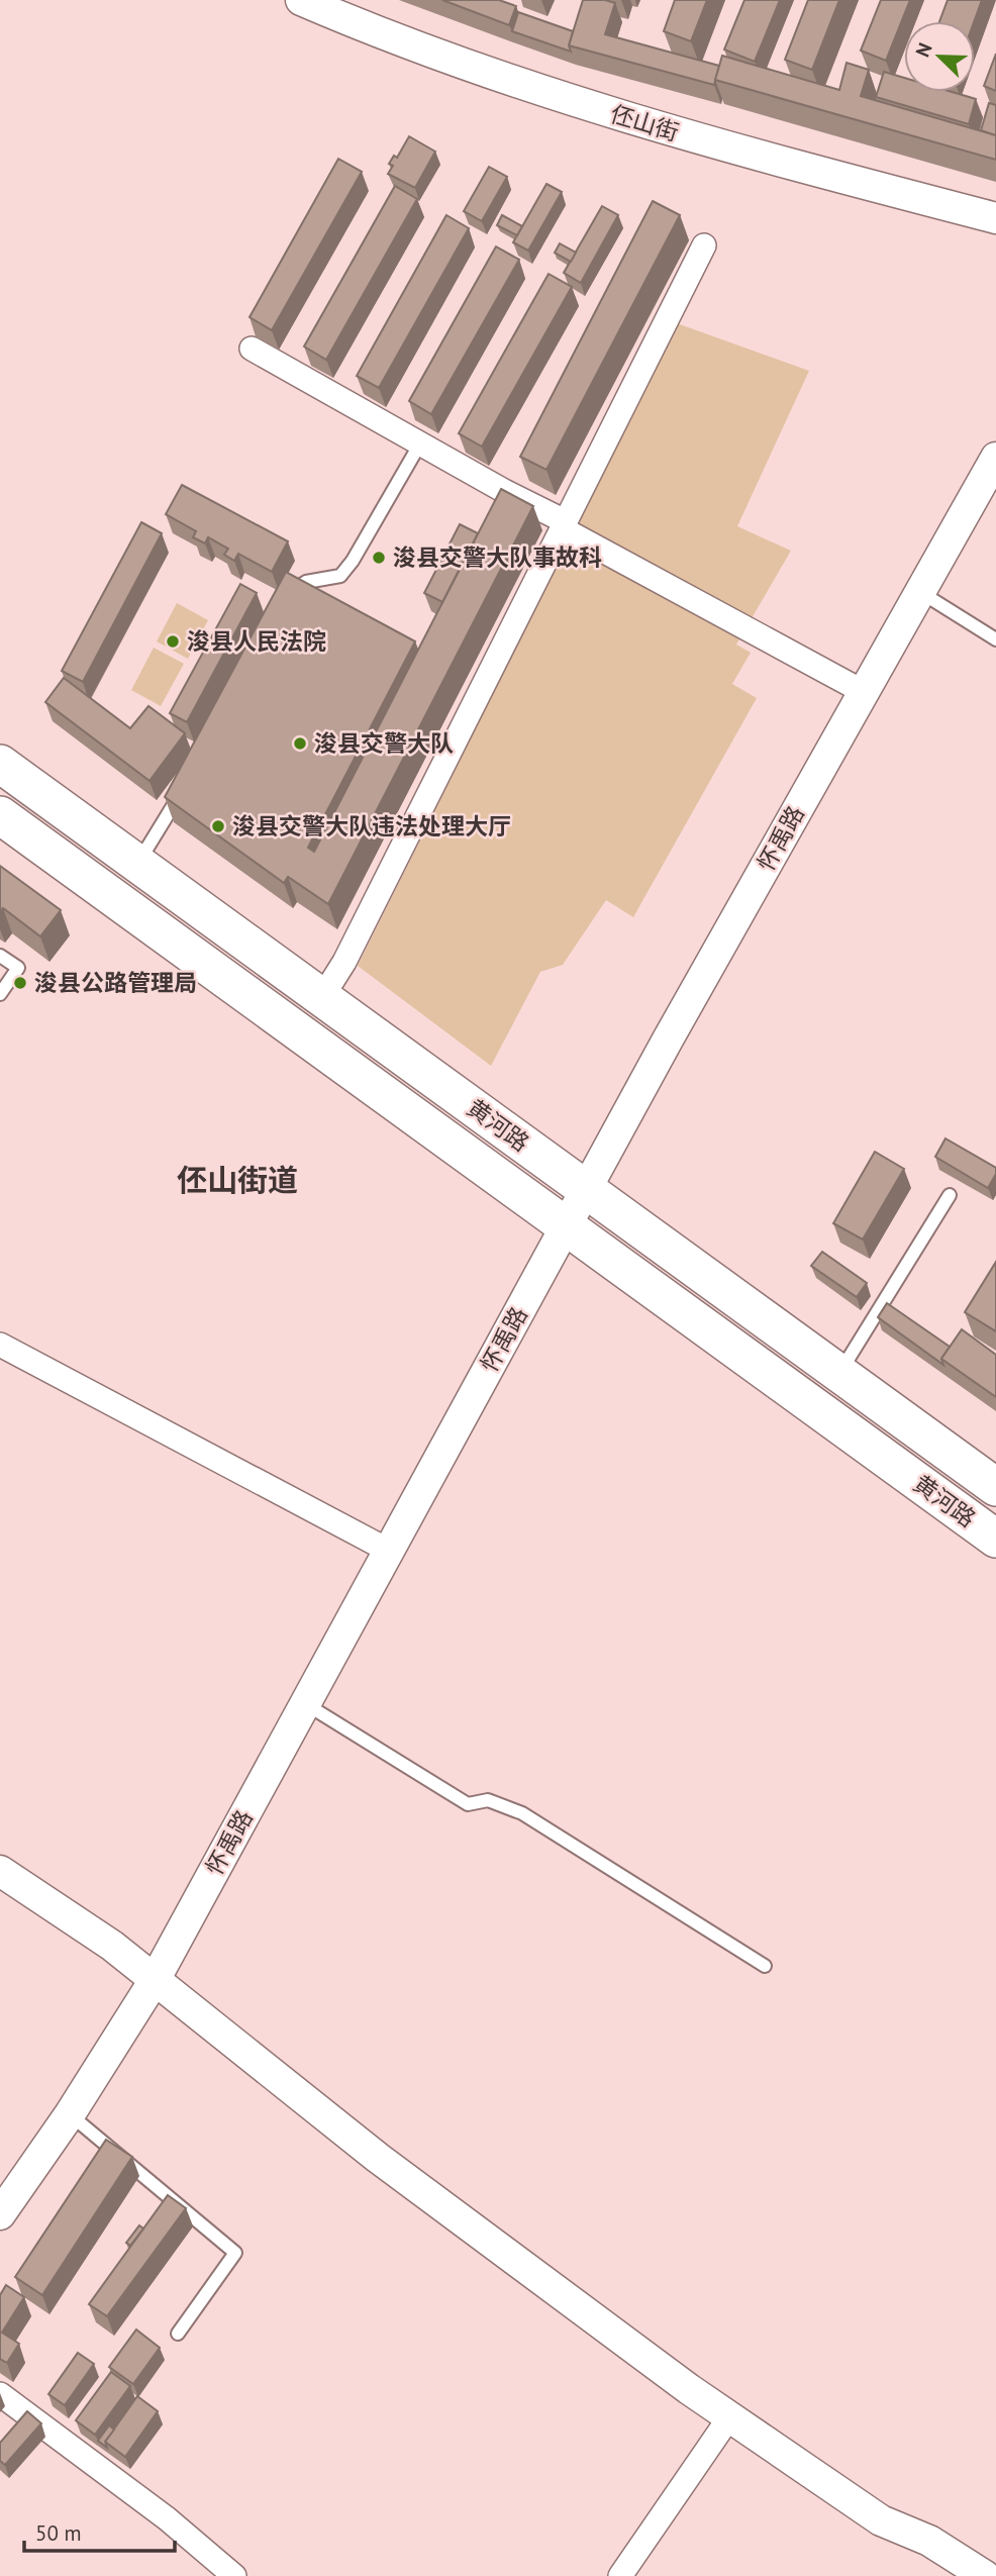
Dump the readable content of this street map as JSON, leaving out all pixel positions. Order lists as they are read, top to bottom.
{
  "streets": {
    "main road": ["黄河路"],
    "street": ["伾山街", "怀禹路"]
  },
  "crossings": [
    ["怀禹路", "黄河路"]
  ],
  "districts": ["伾山街道"],
  "places": [
    "浚县交警大队事故科",
    "浚县人民法院",
    "浚县交警大队",
    "浚县交警大队违法处理大厅",
    "浚县公路管理局"
  ],
  "scale_bar": "50 m",
  "north": "top left"
}
